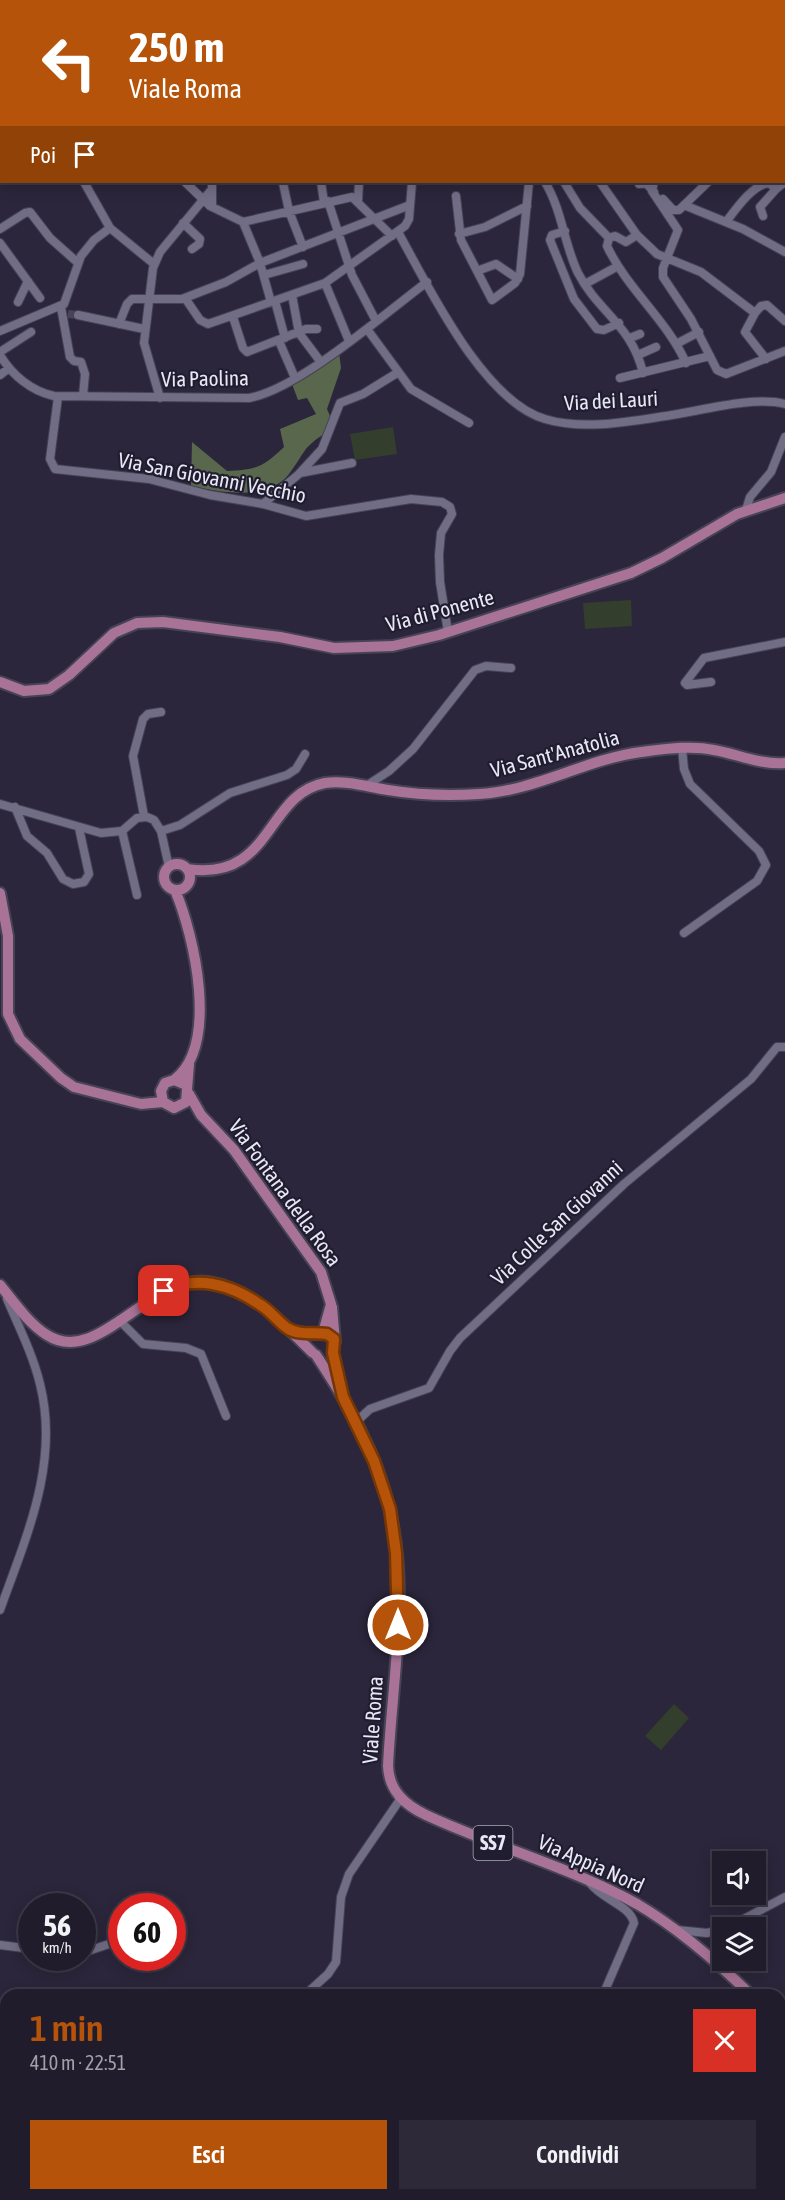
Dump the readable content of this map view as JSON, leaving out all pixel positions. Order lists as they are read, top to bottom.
{
  "streets": {
    "main road": [
      "Via di Ponente",
      "Via Sant'Anatolia",
      "Via Fontana della Rosa",
      "Viale Roma",
      "SS7",
      "Via Appia Nord"
    ],
    "street": [
      "Via Paolina",
      "Via dei Lauri",
      "Via San Giovanni Vecchio",
      "Via Colle San Giovanni"
    ]
  },
  "crossings": [
    ["Via Paolina", "Via dei Lauri"],
    ["Via Paolina", "Via San Giovanni Vecchio"],
    ["Via San Giovanni Vecchio", "Via di Ponente"],
    ["Via Fontana della Rosa", "Viale Roma"],
    ["Via Colle San Giovanni", "Viale Roma"],
    ["Viale Roma", "Via Appia Nord"]
  ],
  "page": {
    "turn": ["250 m", "Viale Roma"],
    "then": "Poi",
    "speed": "56 km/h",
    "limit": "60",
    "heading": ["1 min", "410 m · 22:51"],
    "buttons": ["Esci", "Condividi"]
  }
}
